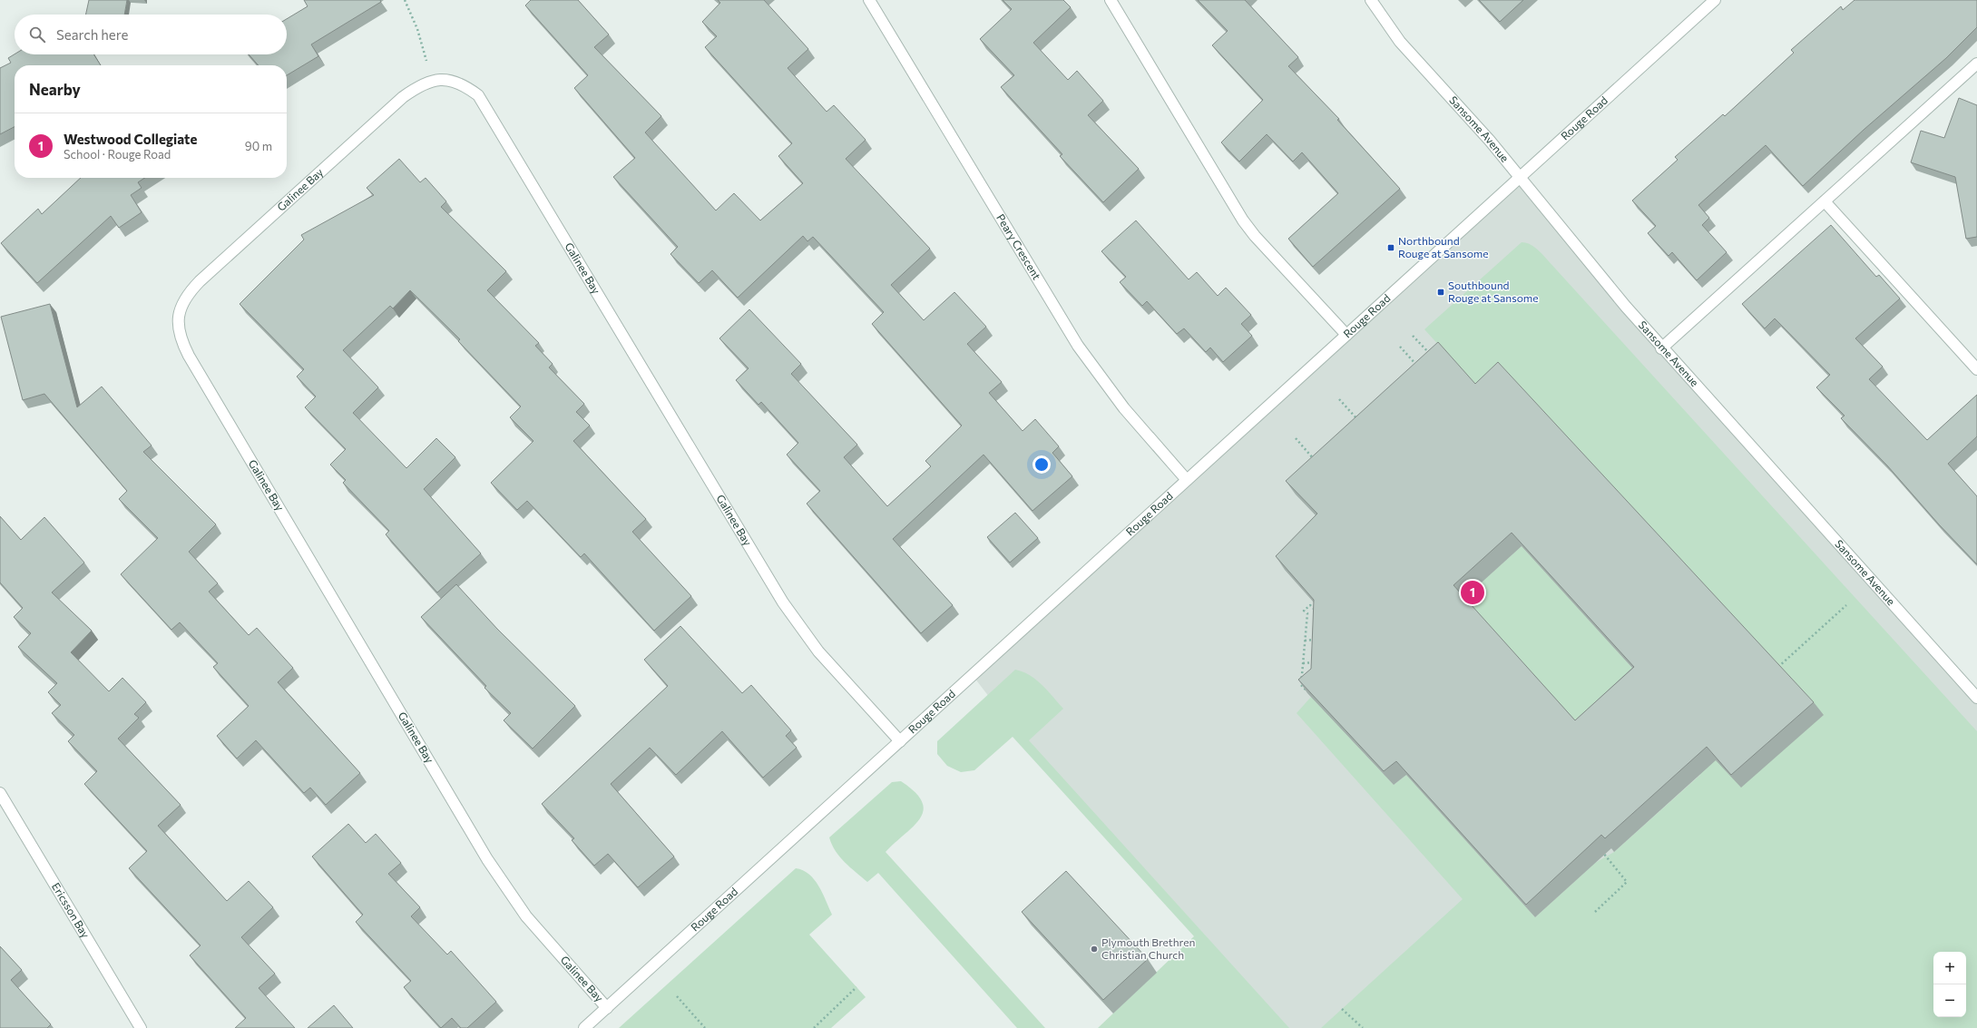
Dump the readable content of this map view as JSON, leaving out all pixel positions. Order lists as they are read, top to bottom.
{
  "streets": {
    "street": [
      "Rouge Road",
      "Sansome Avenue",
      "Galinee Bay",
      "Peary Crescent",
      "Ericsson Bay"
    ]
  },
  "crossings": [
    ["Rouge Road", "Sansome Avenue"],
    ["Rouge Road", "Galinee Bay"],
    ["Rouge Road", "Peary Crescent"]
  ],
  "places": {
    "transit": ["Northbound Rouge at Sansome", "Southbound Rouge at Sansome"],
    "other": ["Plymouth Brethren Christian Church"]
  },
  "page": {
    "search": "Search here",
    "heading": "Nearby",
    "list": [
      {
        "mark": "1",
        "name": "Westwood Collegiate",
        "note": "School · Rouge Road",
        "value": "90 m"
      }
    ],
    "pins": "1",
    "map_buttons": ["+", "−"]
  }
}
